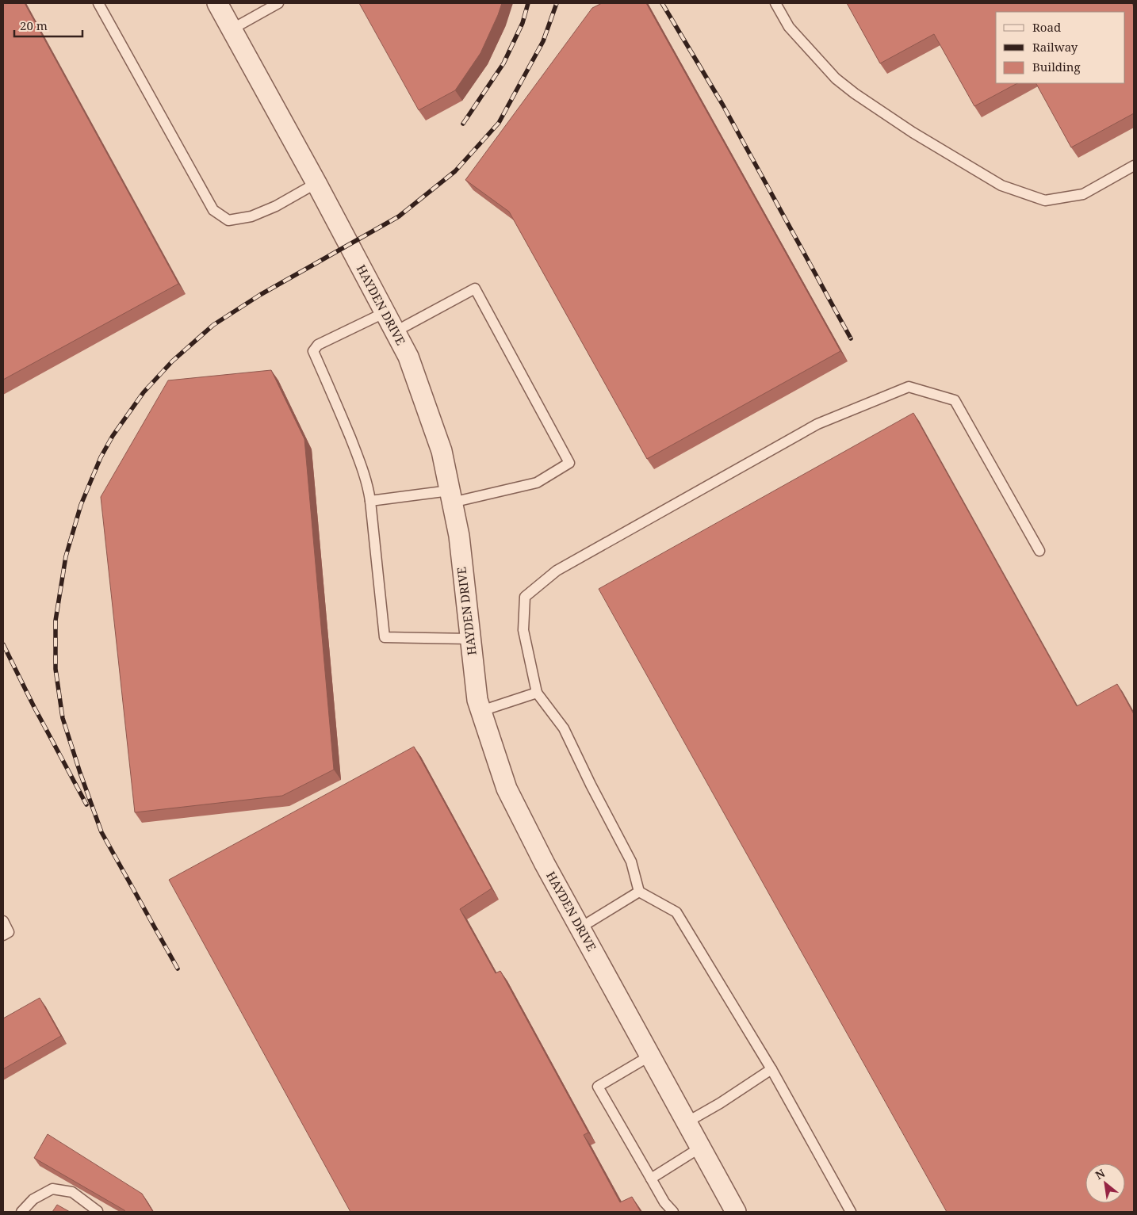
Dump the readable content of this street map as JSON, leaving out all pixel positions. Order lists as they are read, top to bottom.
{
  "streets": {
    "street": ["HAYDEN DRIVE"]
  },
  "legend": ["Road", "Railway", "Building"],
  "scale_bar": "20 m",
  "north": "top left"
}
